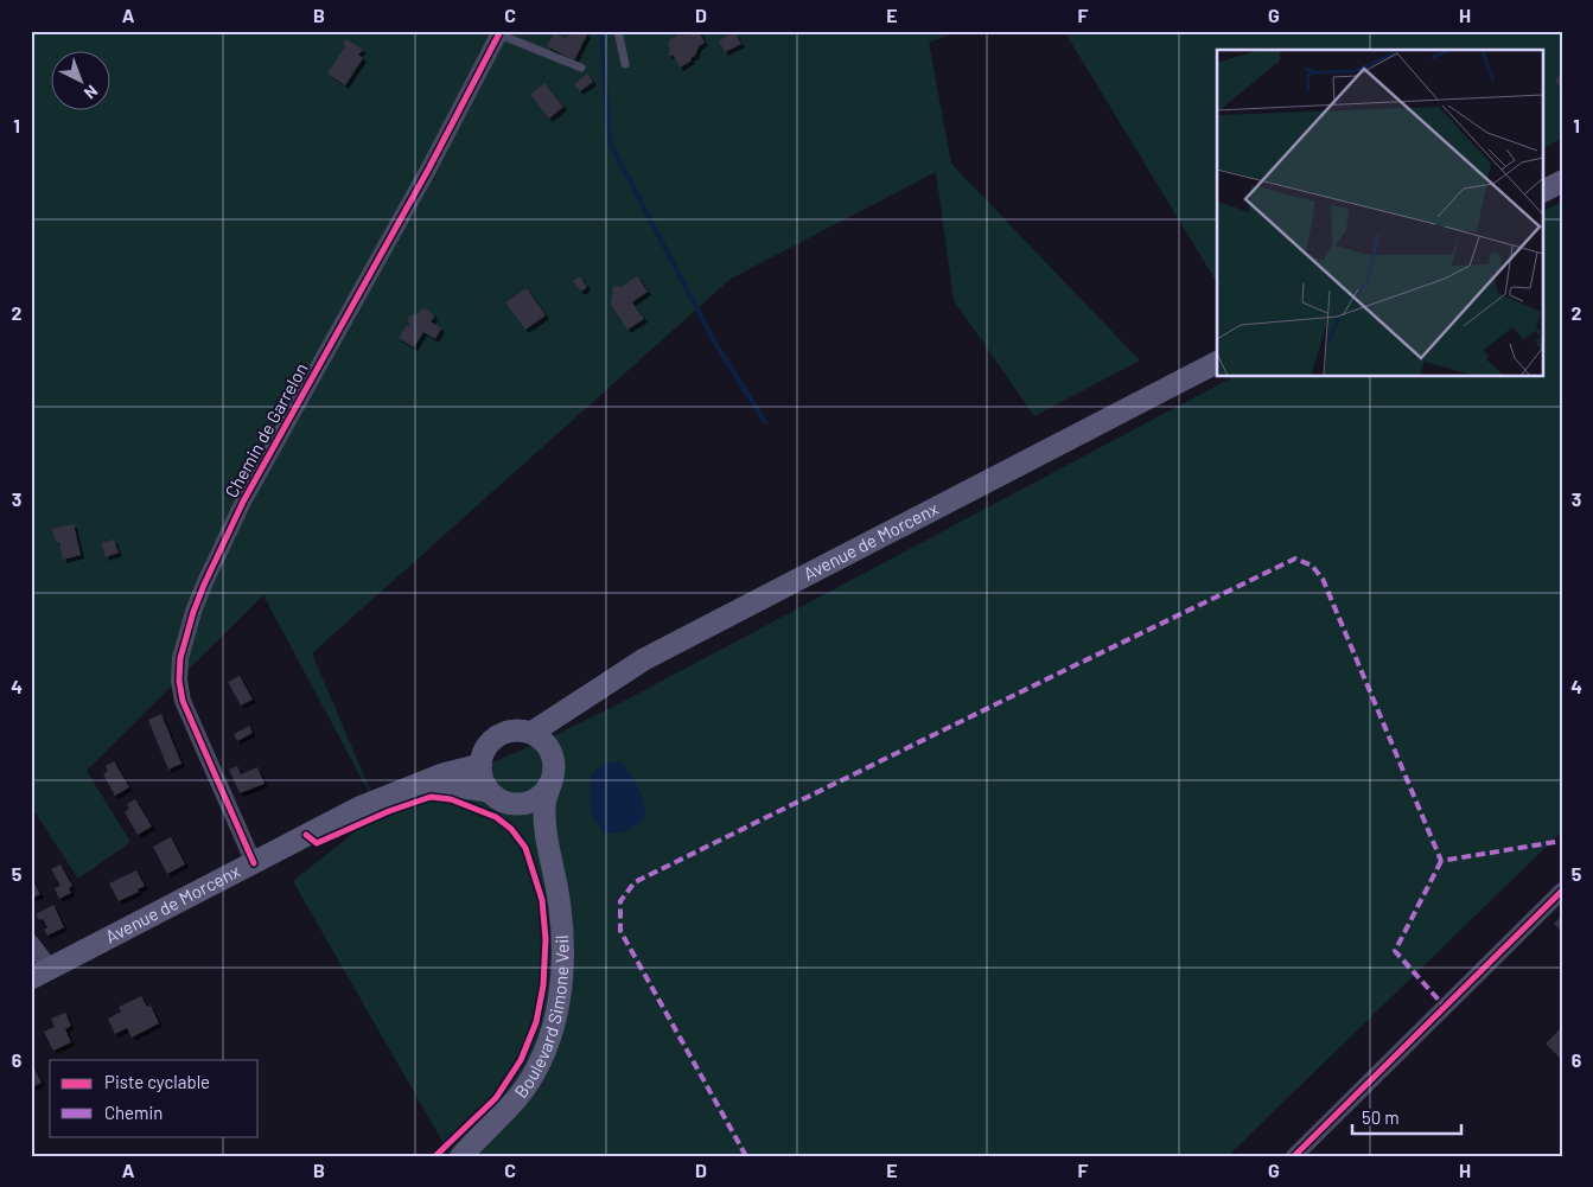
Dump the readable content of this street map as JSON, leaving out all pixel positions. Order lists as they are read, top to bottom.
{
  "streets": {
    "main road": ["Avenue de Morcenx", "Boulevard Simone Veil"],
    "street": ["Chemin de Garrelon"]
  },
  "crossings": [
    ["Chemin de Garrelon", "Avenue de Morcenx"]
  ],
  "legend": ["Piste cyclable", "Chemin"],
  "scale_bar": "50 m",
  "north": "bottom right",
  "grid": {
    "columns": [
      "A",
      "B",
      "C",
      "D",
      "E",
      "F",
      "G",
      "H"
    ],
    "rows": [
      "1",
      "2",
      "3",
      "4",
      "5",
      "6"
    ]
  }
}
